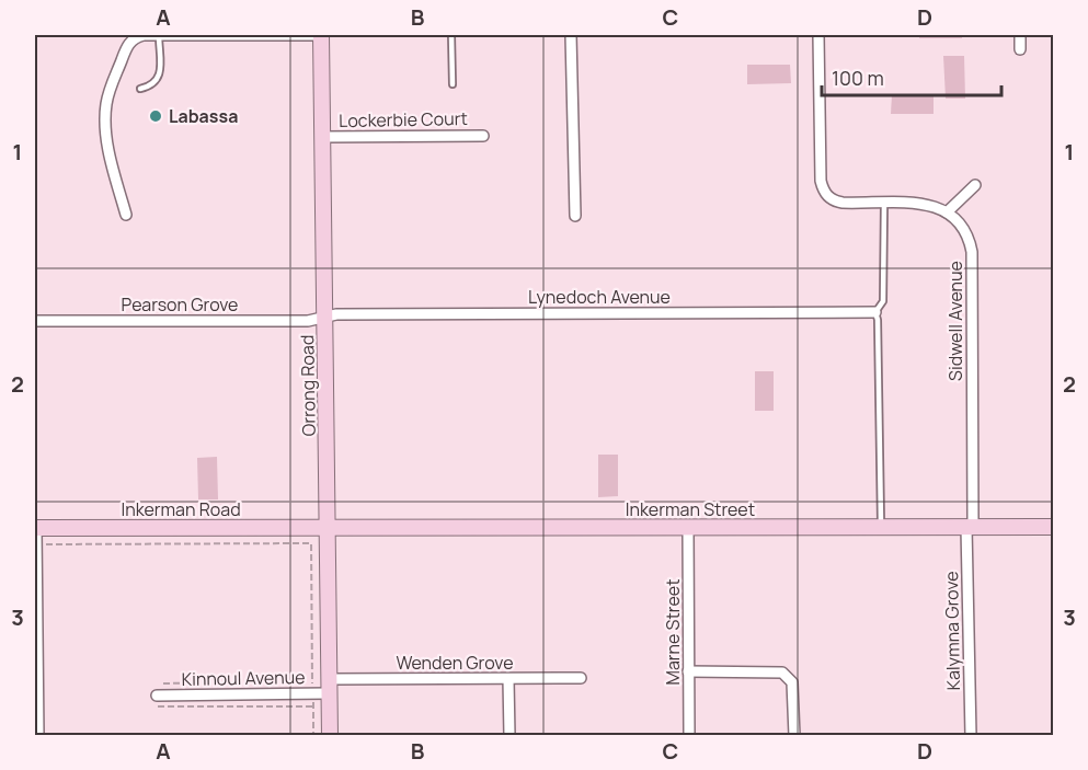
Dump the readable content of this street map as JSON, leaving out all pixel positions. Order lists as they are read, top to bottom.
{
  "streets": {
    "street": [
      "Lockerbie Court",
      "Lynedoch Avenue",
      "Pearson Grove",
      "Sidwell Avenue",
      "Orrong Road",
      "Inkerman Road",
      "Inkerman Street",
      "Kalymna Grove",
      "Marne Street",
      "Wenden Grove",
      "Kinnoul Avenue"
    ]
  },
  "crossings": [
    ["Lockerbie Court", "Orrong Road"],
    ["Lynedoch Avenue", "Pearson Grove"],
    ["Lynedoch Avenue", "Orrong Road"],
    ["Pearson Grove", "Orrong Road"],
    ["Sidwell Avenue", "Inkerman Street"],
    ["Sidwell Avenue", "Kalymna Grove"],
    ["Orrong Road", "Inkerman Road"],
    ["Orrong Road", "Inkerman Street"],
    ["Orrong Road", "Wenden Grove"],
    ["Orrong Road", "Kinnoul Avenue"],
    ["Inkerman Road", "Inkerman Street"],
    ["Inkerman Street", "Kalymna Grove"],
    ["Inkerman Street", "Marne Street"],
    ["Wenden Grove", "Kinnoul Avenue"]
  ],
  "places": ["Labassa"],
  "scale_bar": "100 m",
  "grid": {
    "columns": [
      "A",
      "B",
      "C",
      "D"
    ],
    "rows": ["1", "2", "3"]
  }
}
